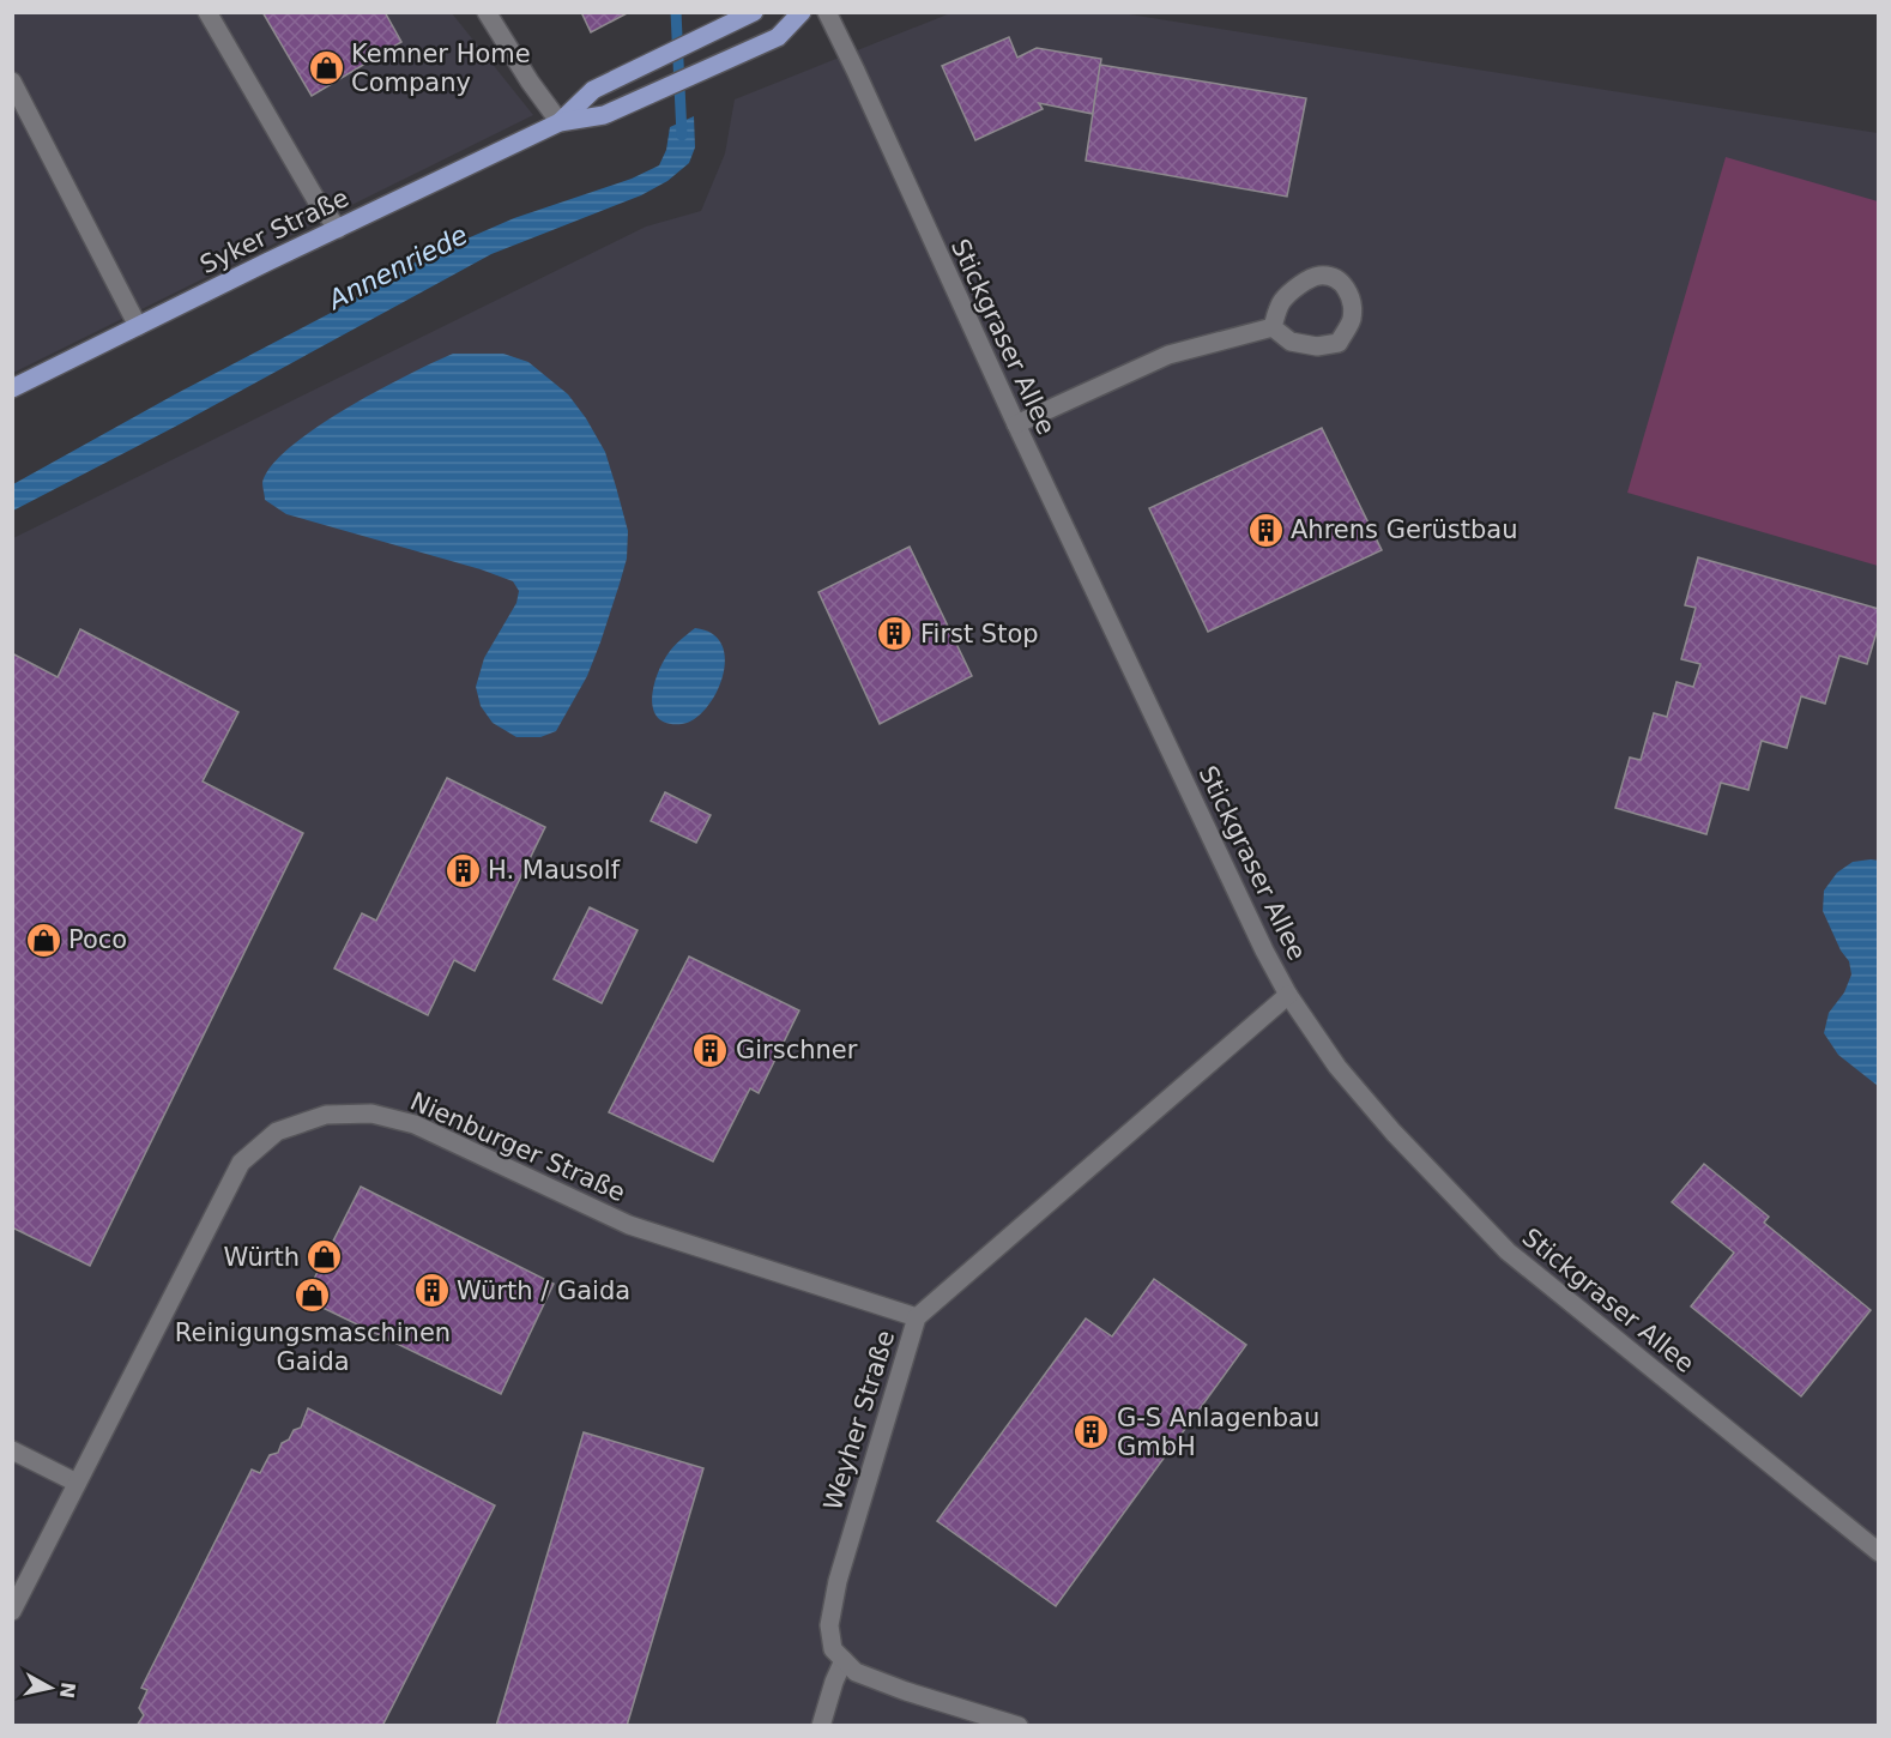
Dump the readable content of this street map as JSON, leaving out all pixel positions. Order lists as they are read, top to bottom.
{
  "streets": {
    "main road": ["Syker Straße"],
    "street": ["Stickgraser Allee", "Nienburger Straße", "Weyher Straße"]
  },
  "crossings": [
    ["Stickgraser Allee", "Weyher Straße"],
    ["Nienburger Straße", "Weyher Straße"]
  ],
  "water": ["Annenriede"],
  "places": {
    "shop": [
      "Kemner Home Company",
      "Poco",
      "Würth",
      "Reinigungsmaschinen Gaida"
    ],
    "building": [
      "Ahrens Gerüstbau",
      "First Stop",
      "H. Mausolf",
      "Girschner",
      "Würth / Gaida",
      "G-S Anlagenbau GmbH"
    ]
  },
  "north": "right"
}
